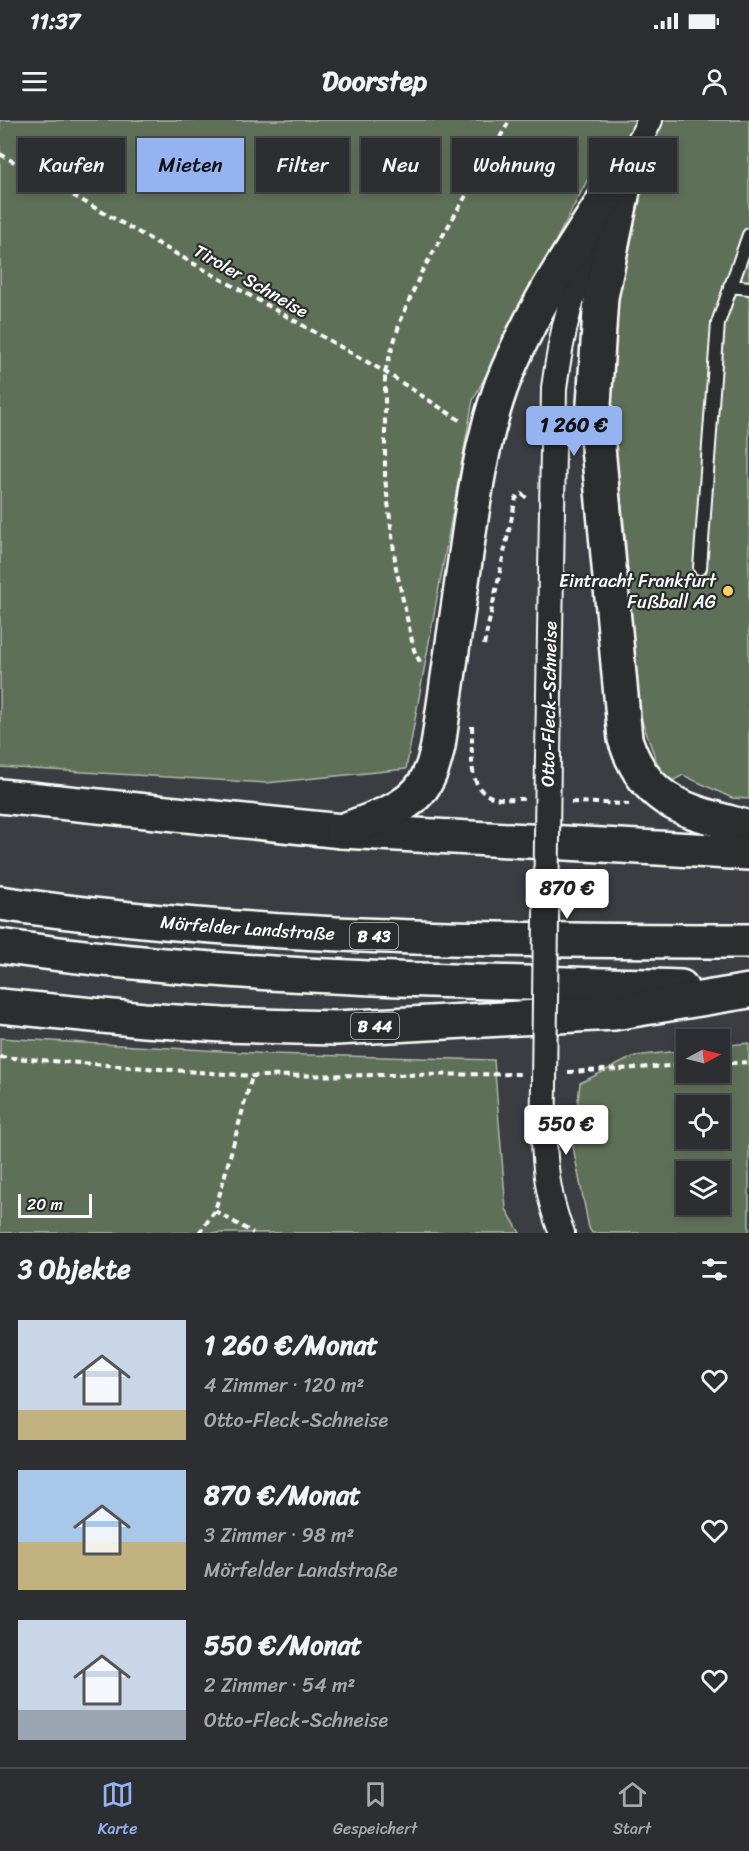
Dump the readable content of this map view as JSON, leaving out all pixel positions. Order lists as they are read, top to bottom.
{
  "streets": {
    "highway": ["Mörfelder Landstraße", "B 43", "B 44"],
    "street": ["Otto-Fleck-Schneise"],
    "path": ["Tiroler Schneise"]
  },
  "places": ["Eintracht Frankfurt Fußball AG"],
  "scale_bar": "20 m",
  "north": "right",
  "page": {
    "status": "11:37",
    "header": "Doorstep",
    "chip": [
      "Kaufen",
      "Mieten",
      "Filter",
      "Neu",
      "Wohnung",
      "Haus"
    ],
    "price": ["1 260 €", "870 €", "550 €"],
    "scale": "20 m",
    "heading": "3 Objekte",
    "list": [
      {
        "name": "1 260 €/Monat",
        "note": "4 Zimmer · 120 m² · Otto-Fleck-Schneise"
      },
      {
        "name": "870 €/Monat",
        "note": "3 Zimmer · 98 m² · Mörfelder Landstraße"
      },
      {
        "name": "550 €/Monat",
        "note": "2 Zimmer · 54 m² · Otto-Fleck-Schneise"
      }
    ],
    "tabs": ["Karte", "Gespeichert", "Start"]
  }
}
